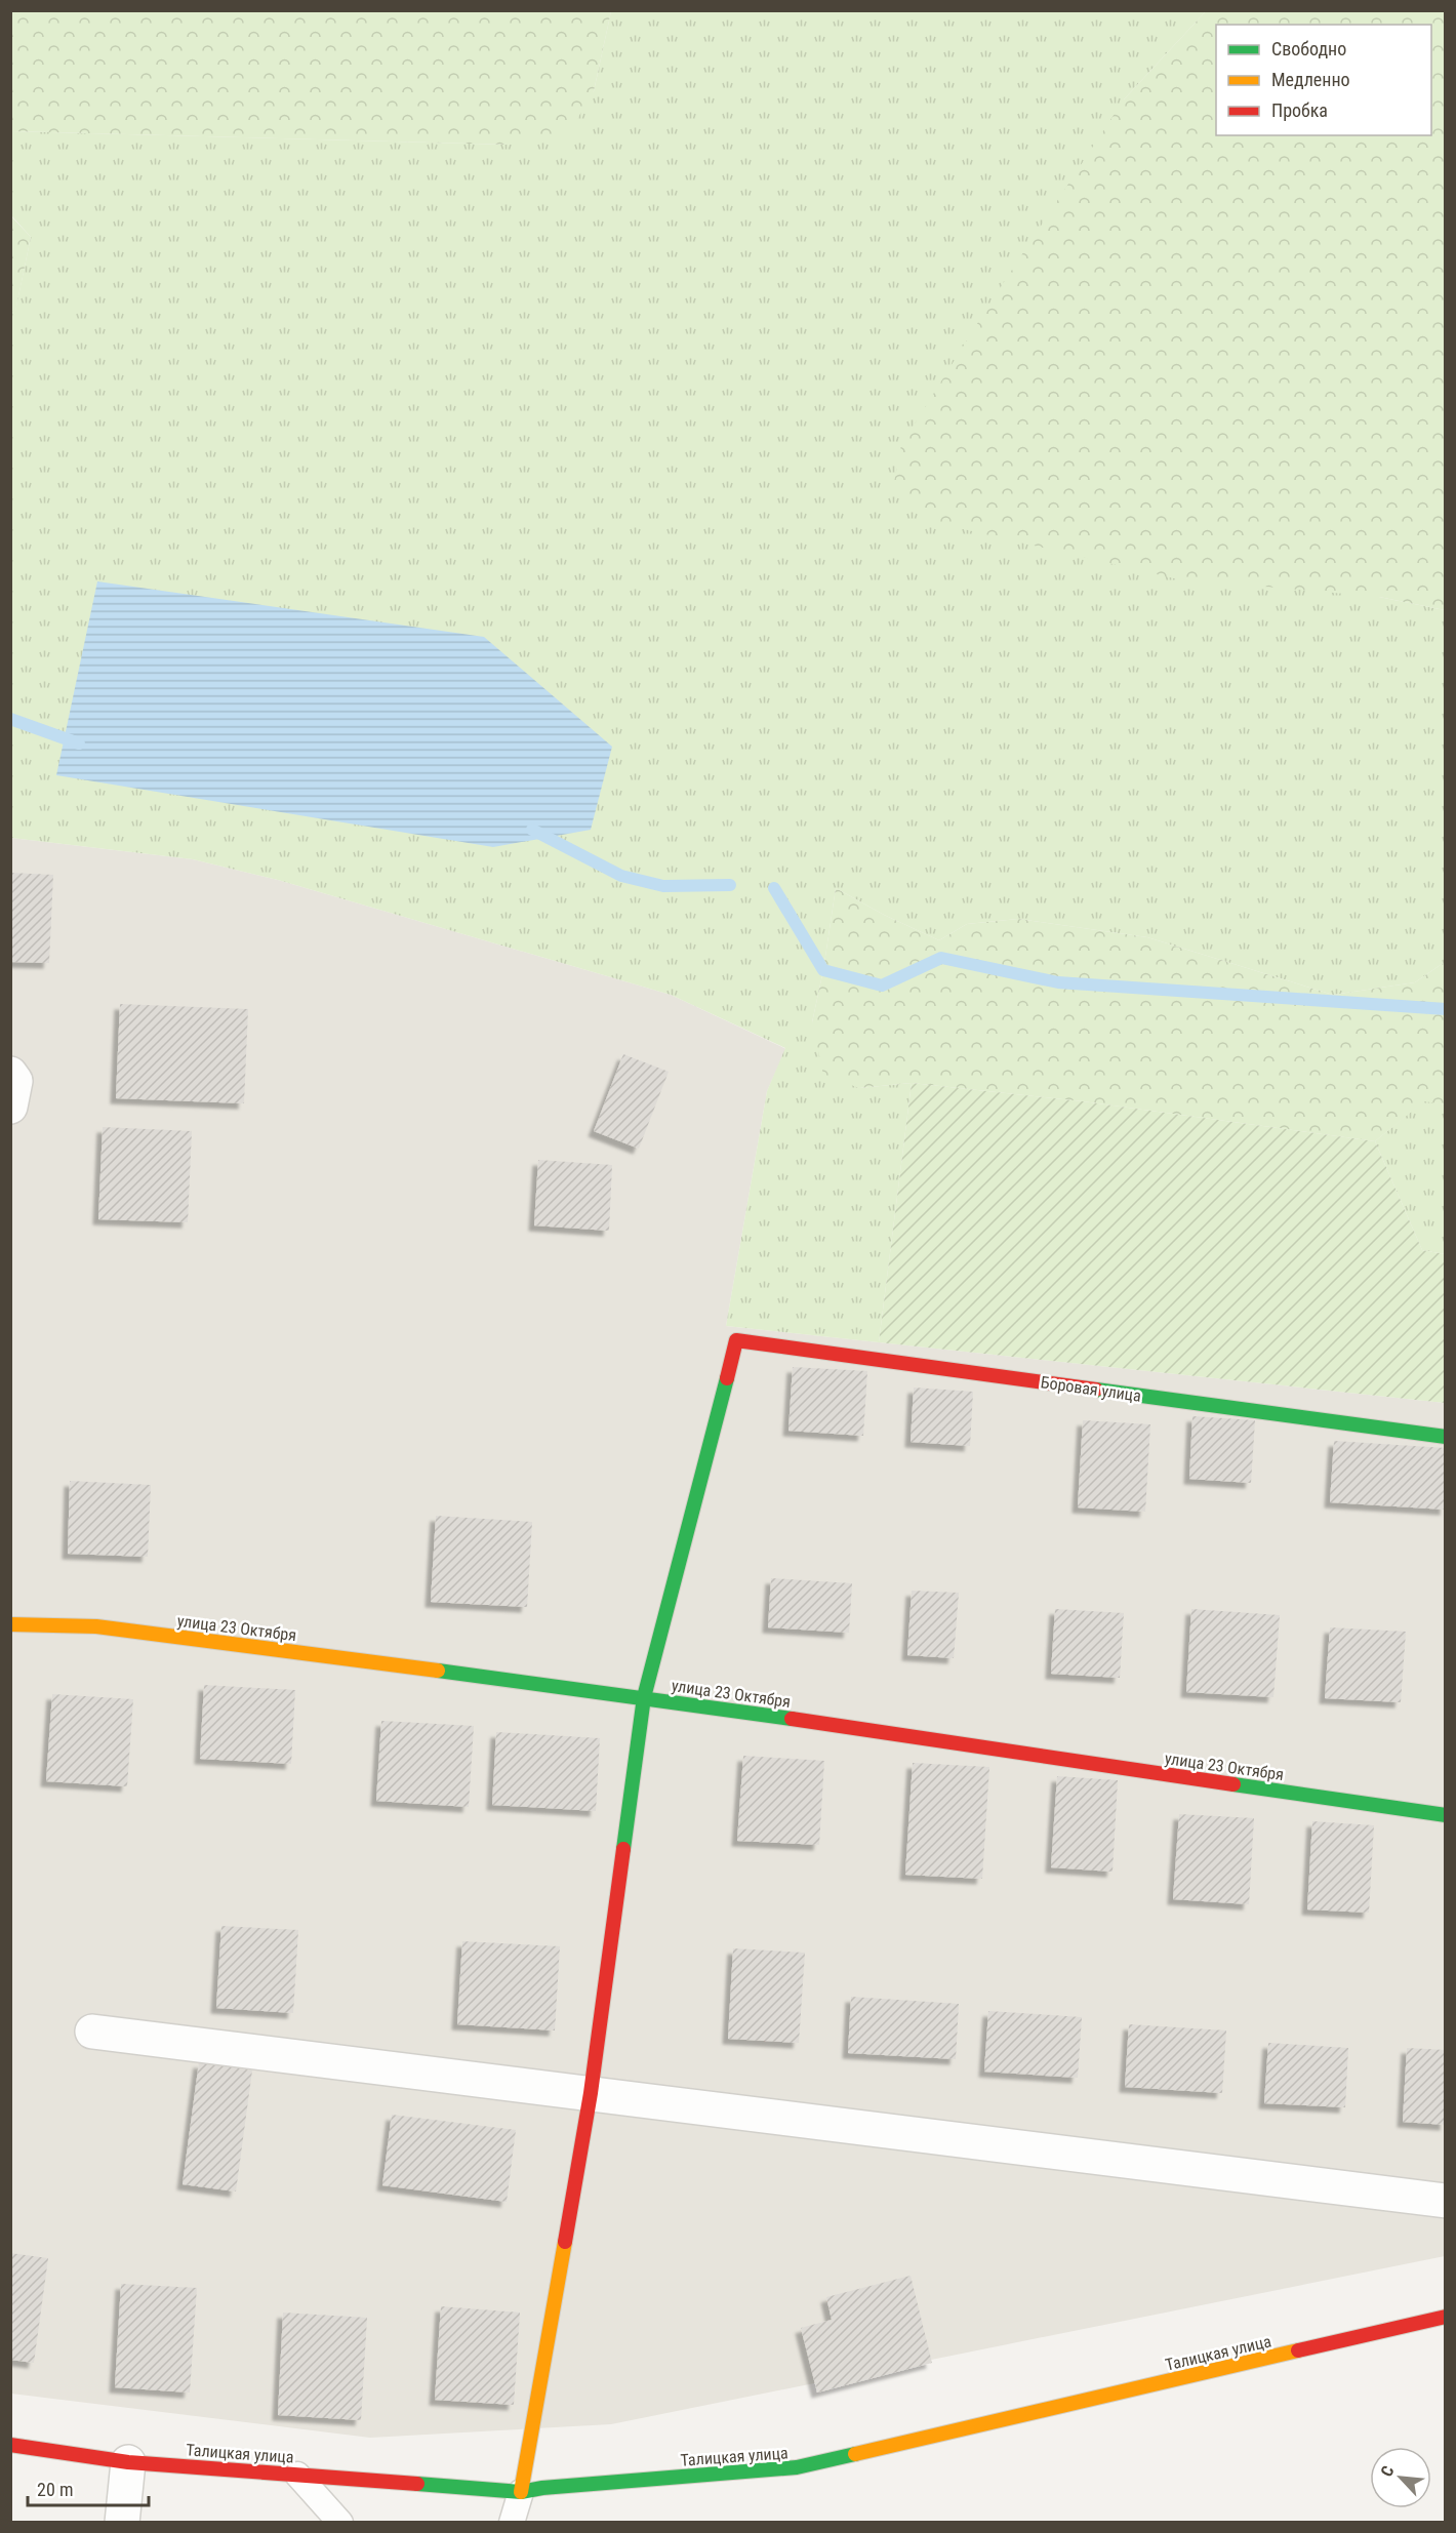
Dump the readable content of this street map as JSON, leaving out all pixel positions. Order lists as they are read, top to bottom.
{
  "streets": {
    "street": ["Боровая улица", "улица 23 Октября", "Талицкая улица"]
  },
  "crossings": [
    ["Боровая улица", "улица 23 Октября"]
  ],
  "legend": ["Свободно", "Медленно", "Пробка"],
  "scale_bar": "20 m",
  "north": "top left"
}
